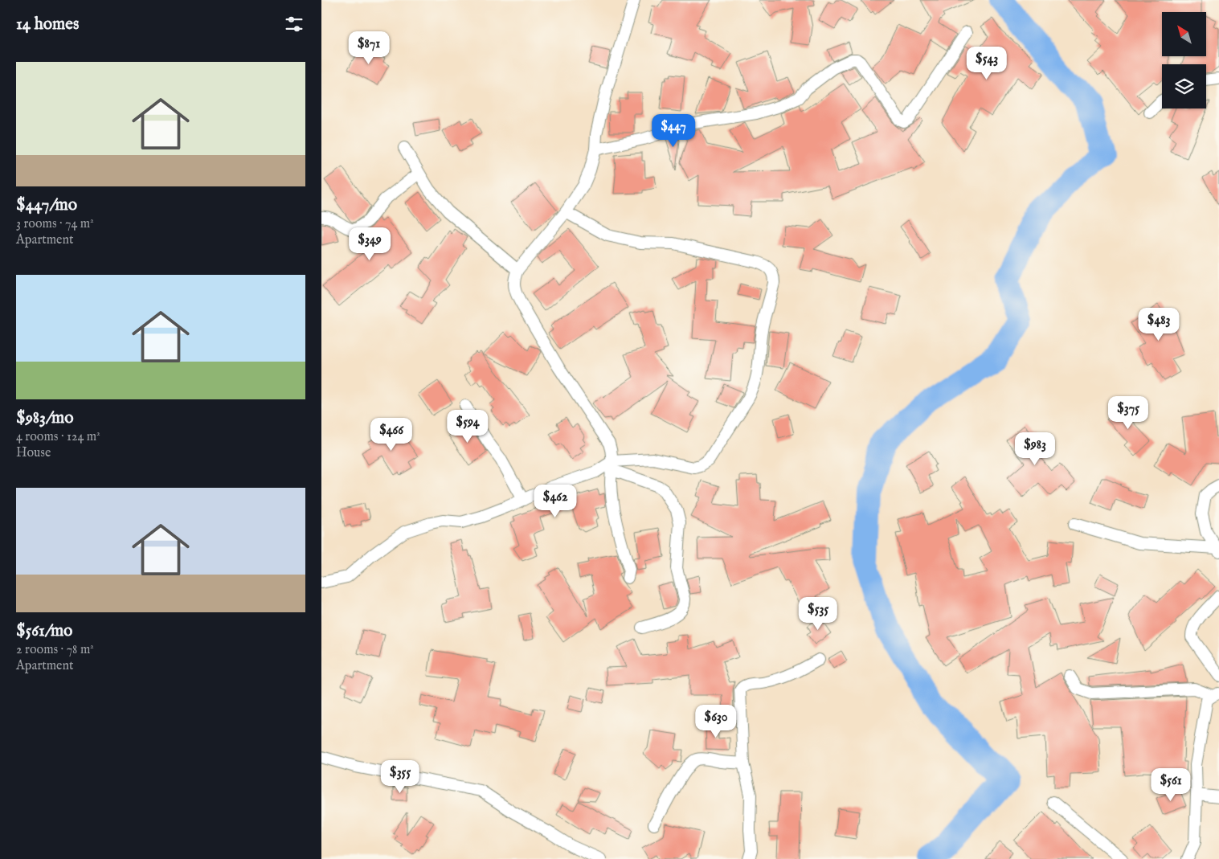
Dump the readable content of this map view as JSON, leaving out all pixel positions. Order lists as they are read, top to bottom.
{
  "north": "top left",
  "page": {
    "heading": "14 homes",
    "price": [
      "$871",
      "$543",
      "$447",
      "$349",
      "$483",
      "$375",
      "$594",
      "$466",
      "$983",
      "$462",
      "$535",
      "$630",
      "$355",
      "$561"
    ],
    "list": [
      {
        "name": "$447/mo",
        "note": "3 rooms · 74 m² · Apartment"
      },
      {
        "name": "$983/mo",
        "note": "4 rooms · 124 m² · House"
      },
      {
        "name": "$561/mo",
        "note": "2 rooms · 78 m² · Apartment"
      }
    ]
  }
}
